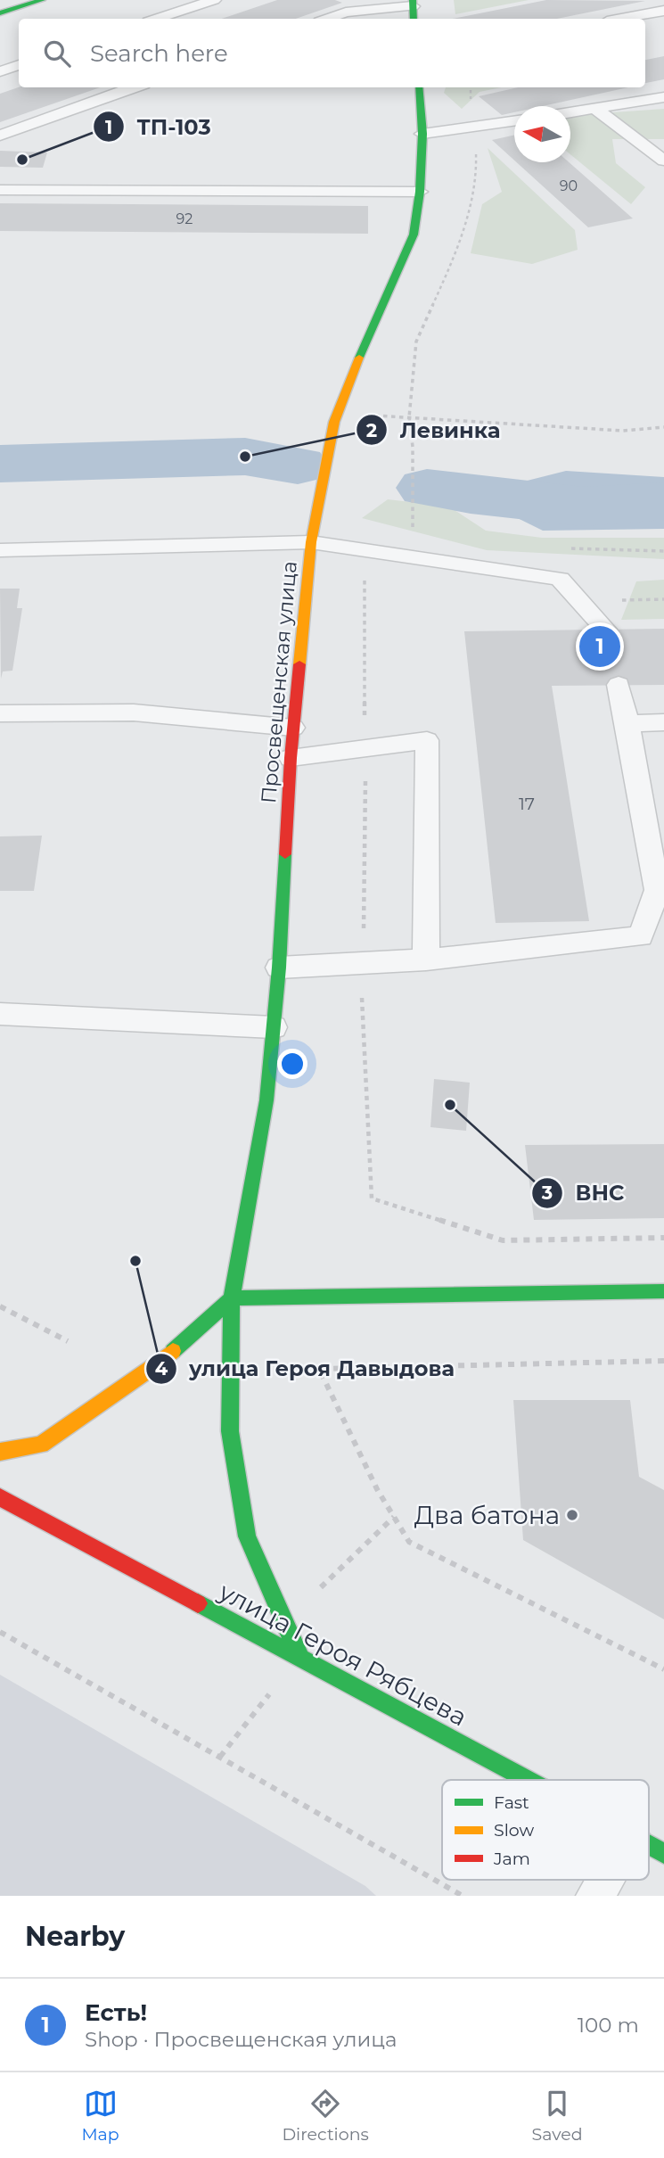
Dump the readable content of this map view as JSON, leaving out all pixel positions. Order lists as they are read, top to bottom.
{
  "streets": {
    "main road": ["Просвещенская улица", "улица Героя Рябцева"]
  },
  "crossings": [
    ["Просвещенская улица", "улица Героя Рябцева"]
  ],
  "places": [
    "ТП-103",
    "Левинка",
    "ВНС",
    "улица Героя Давыдова",
    "Два батона"
  ],
  "house_numbers": ["90", "92", "17"],
  "legend": ["Fast", "Slow", "Jam"],
  "north": "left",
  "page": {
    "search": "Search here",
    "pins": "1",
    "heading": "Nearby",
    "list": [
      {
        "mark": "1",
        "name": "Есть!",
        "note": "Shop · Просвещенская улица",
        "value": "100 m"
      }
    ],
    "nav": ["Map", "Directions", "Saved"]
  }
}
